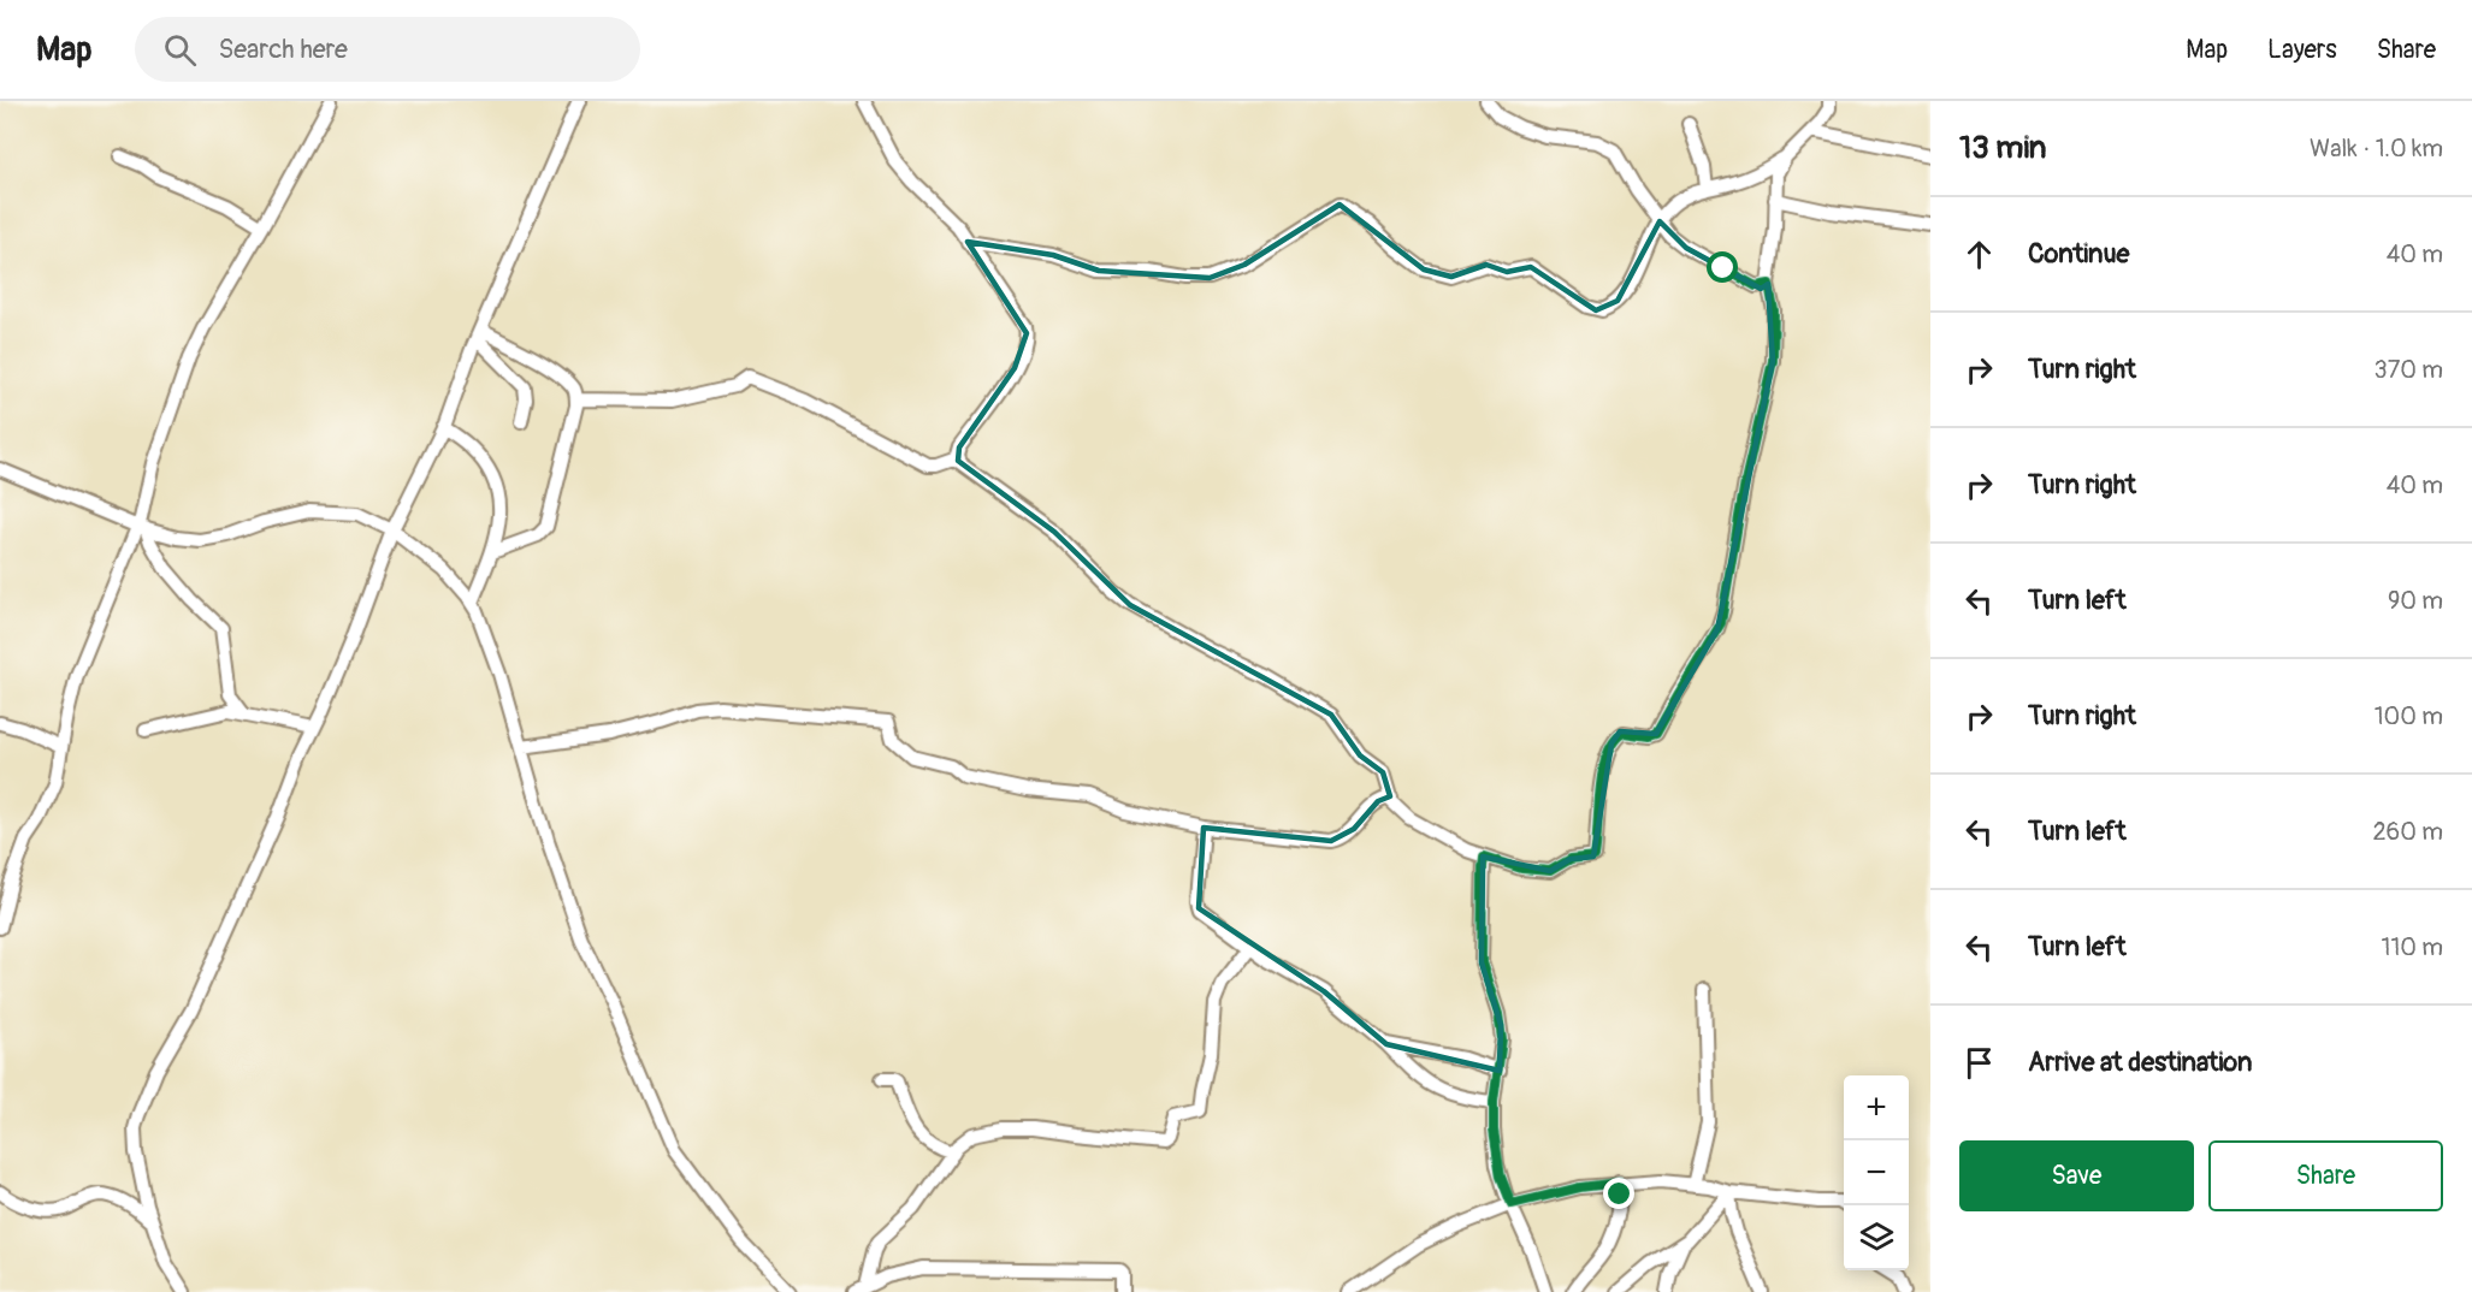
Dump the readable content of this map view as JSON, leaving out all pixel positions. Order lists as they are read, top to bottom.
{
  "page": {
    "header": "Map",
    "search": "Search here",
    "nav": ["Map", "Layers", "Share"],
    "heading": ["13 min", "Walk · 1.0 km"],
    "list": [
      ["Continue", "40 m"],
      ["Turn right", "370 m"],
      ["Turn right", "40 m"],
      ["Turn left", "90 m"],
      ["Turn right", "100 m"],
      ["Turn left", "260 m"],
      ["Turn left", "110 m"],
      "Arrive at destination"
    ],
    "map_buttons": ["+", "−"],
    "buttons": ["Save", "Share"]
  }
}
